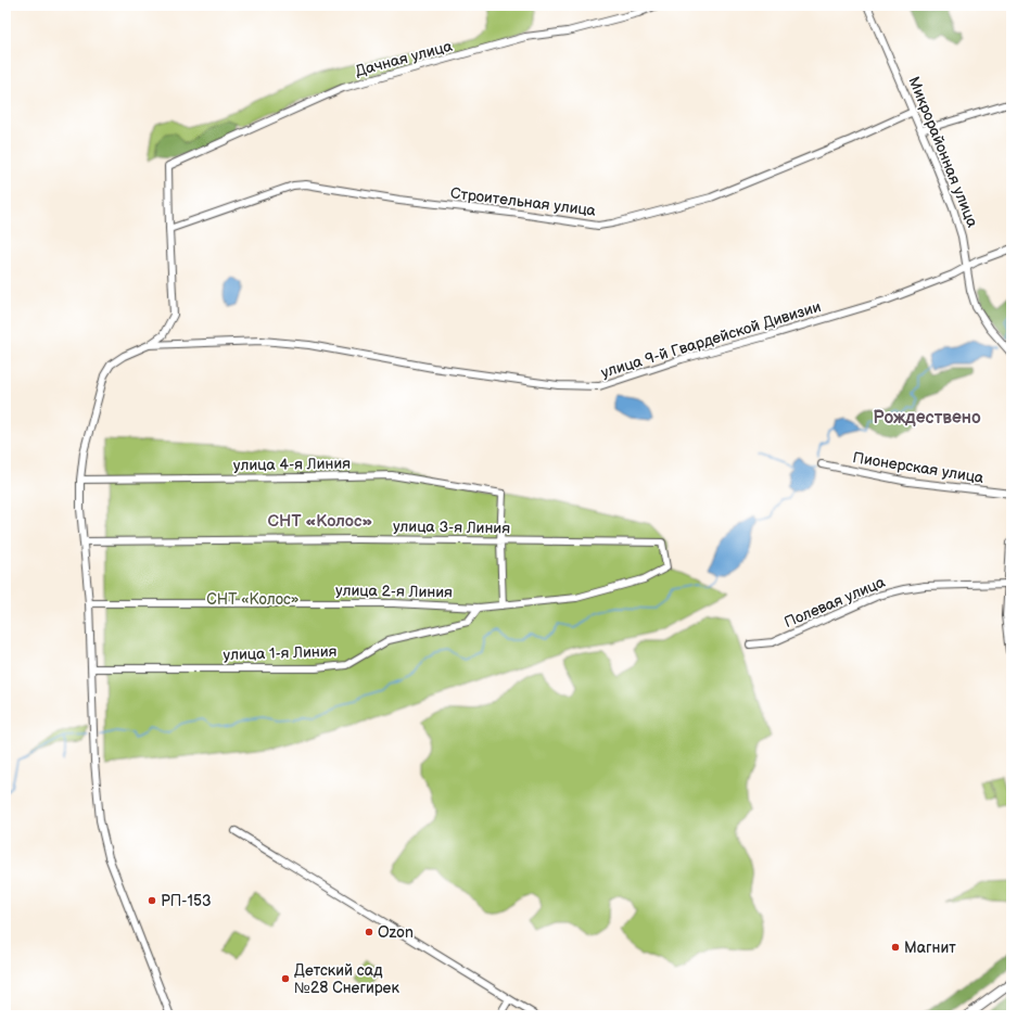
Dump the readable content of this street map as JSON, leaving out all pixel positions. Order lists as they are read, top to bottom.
{
  "streets": {
    "street": [
      "Дачная улица",
      "Микрорайонная улица",
      "Строительная улица",
      "улица 9-й Гвардейской Дивизии",
      "улица 4-я Линия",
      "Пионерская улица",
      "улица 3-я Линия",
      "улица 2-я Линия",
      "Полевая улица",
      "улица 1-я Линия"
    ]
  },
  "crossings": [
    ["Дачная улица", "Строительная улица"],
    ["Микрорайонная улица", "Строительная улица"],
    ["Микрорайонная улица", "улица 9-й Гвардейской Дивизии"],
    ["улица 4-я Линия", "улица 3-я Линия"],
    ["улица 3-я Линия", "улица 2-я Линия"],
    ["улица 2-я Линия", "улица 1-я Линия"]
  ],
  "districts": ["Рождествено", "СНТ «Колос»"],
  "parks": ["СНТ «Колос»"],
  "places": [
    "РП-153",
    "Ozon",
    "Магнит",
    "Детский сад №28 Снегирек"
  ]
}
